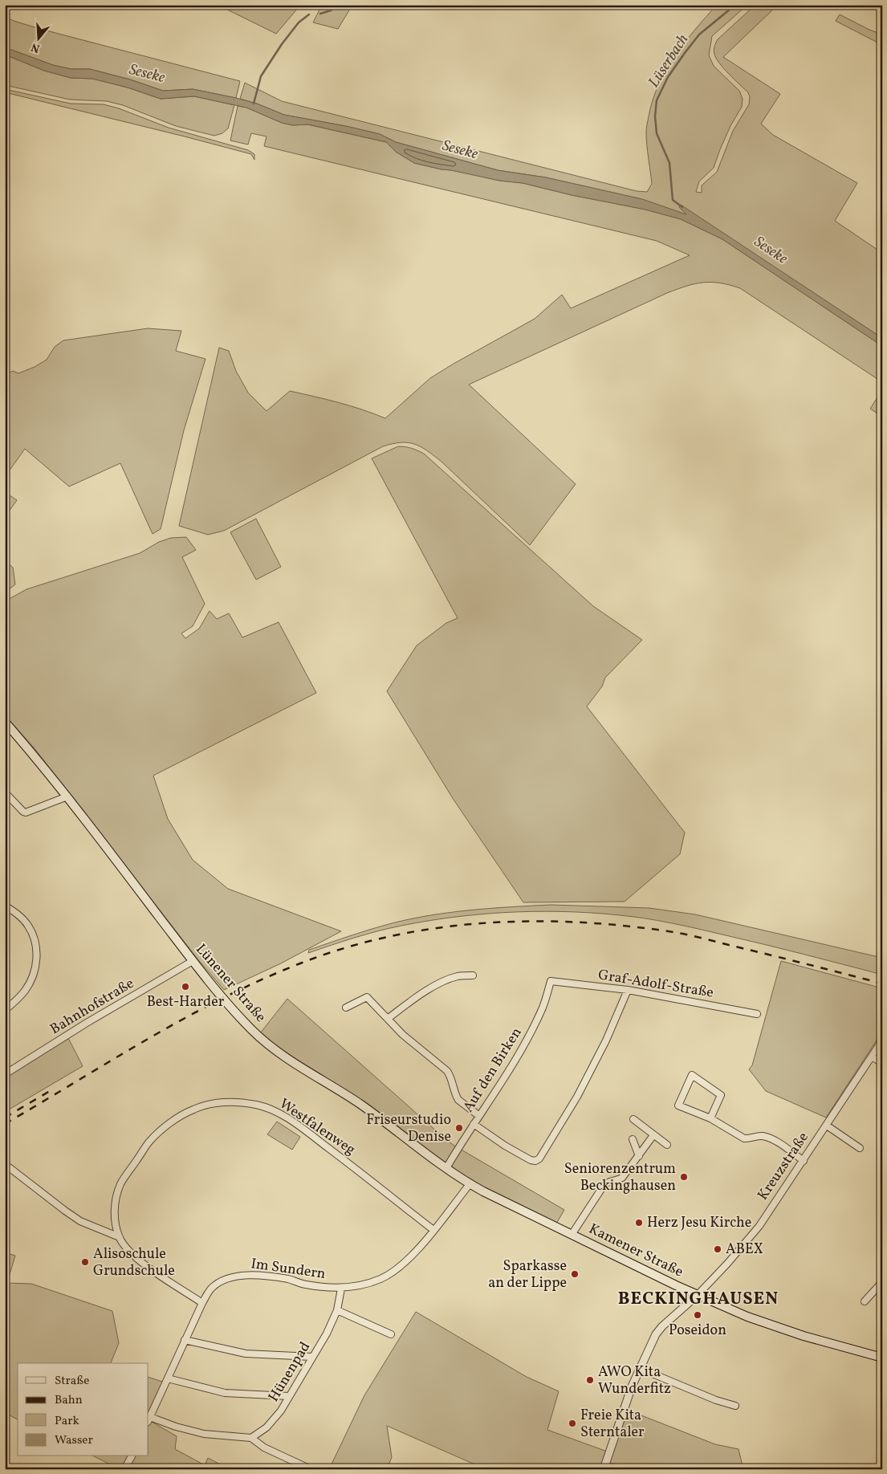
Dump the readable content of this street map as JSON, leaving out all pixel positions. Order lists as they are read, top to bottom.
{
  "streets": {
    "main road": ["Lünener Straße", "Kamener Straße"],
    "street": [
      "Graf-Adolf-Straße",
      "Bahnhofstraße",
      "Auf den Birken",
      "Westfalenweg",
      "Kreuzstraße",
      "Im Sundern",
      "Hünenpad"
    ]
  },
  "crossings": [
    ["Lünener Straße", "Bahnhofstraße"],
    ["Lünener Straße", "Auf den Birken"],
    ["Lünener Straße", "Kamener Straße"],
    ["Lünener Straße", "Im Sundern"],
    ["Graf-Adolf-Straße", "Auf den Birken"],
    ["Westfalenweg", "Im Sundern"],
    ["Kreuzstraße", "Kamener Straße"],
    ["Im Sundern", "Hünenpad"]
  ],
  "districts": ["BECKINGHAUSEN"],
  "water": ["Lüserbach", "Seseke"],
  "places": [
    "Best-Harder",
    "Friseurstudio Denise",
    "Seniorenzentrum Beckinghausen",
    "Herz Jesu Kirche",
    "ABEX",
    "Alisoschule Grundschule",
    "Sparkasse an der Lippe",
    "Poseidon",
    "AWO Kita Wunderfitz",
    "Freie Kita Sterntaler"
  ],
  "legend": [
    "Straße",
    "Bahn",
    "Park",
    "Wasser"
  ],
  "north": "bottom"
}
